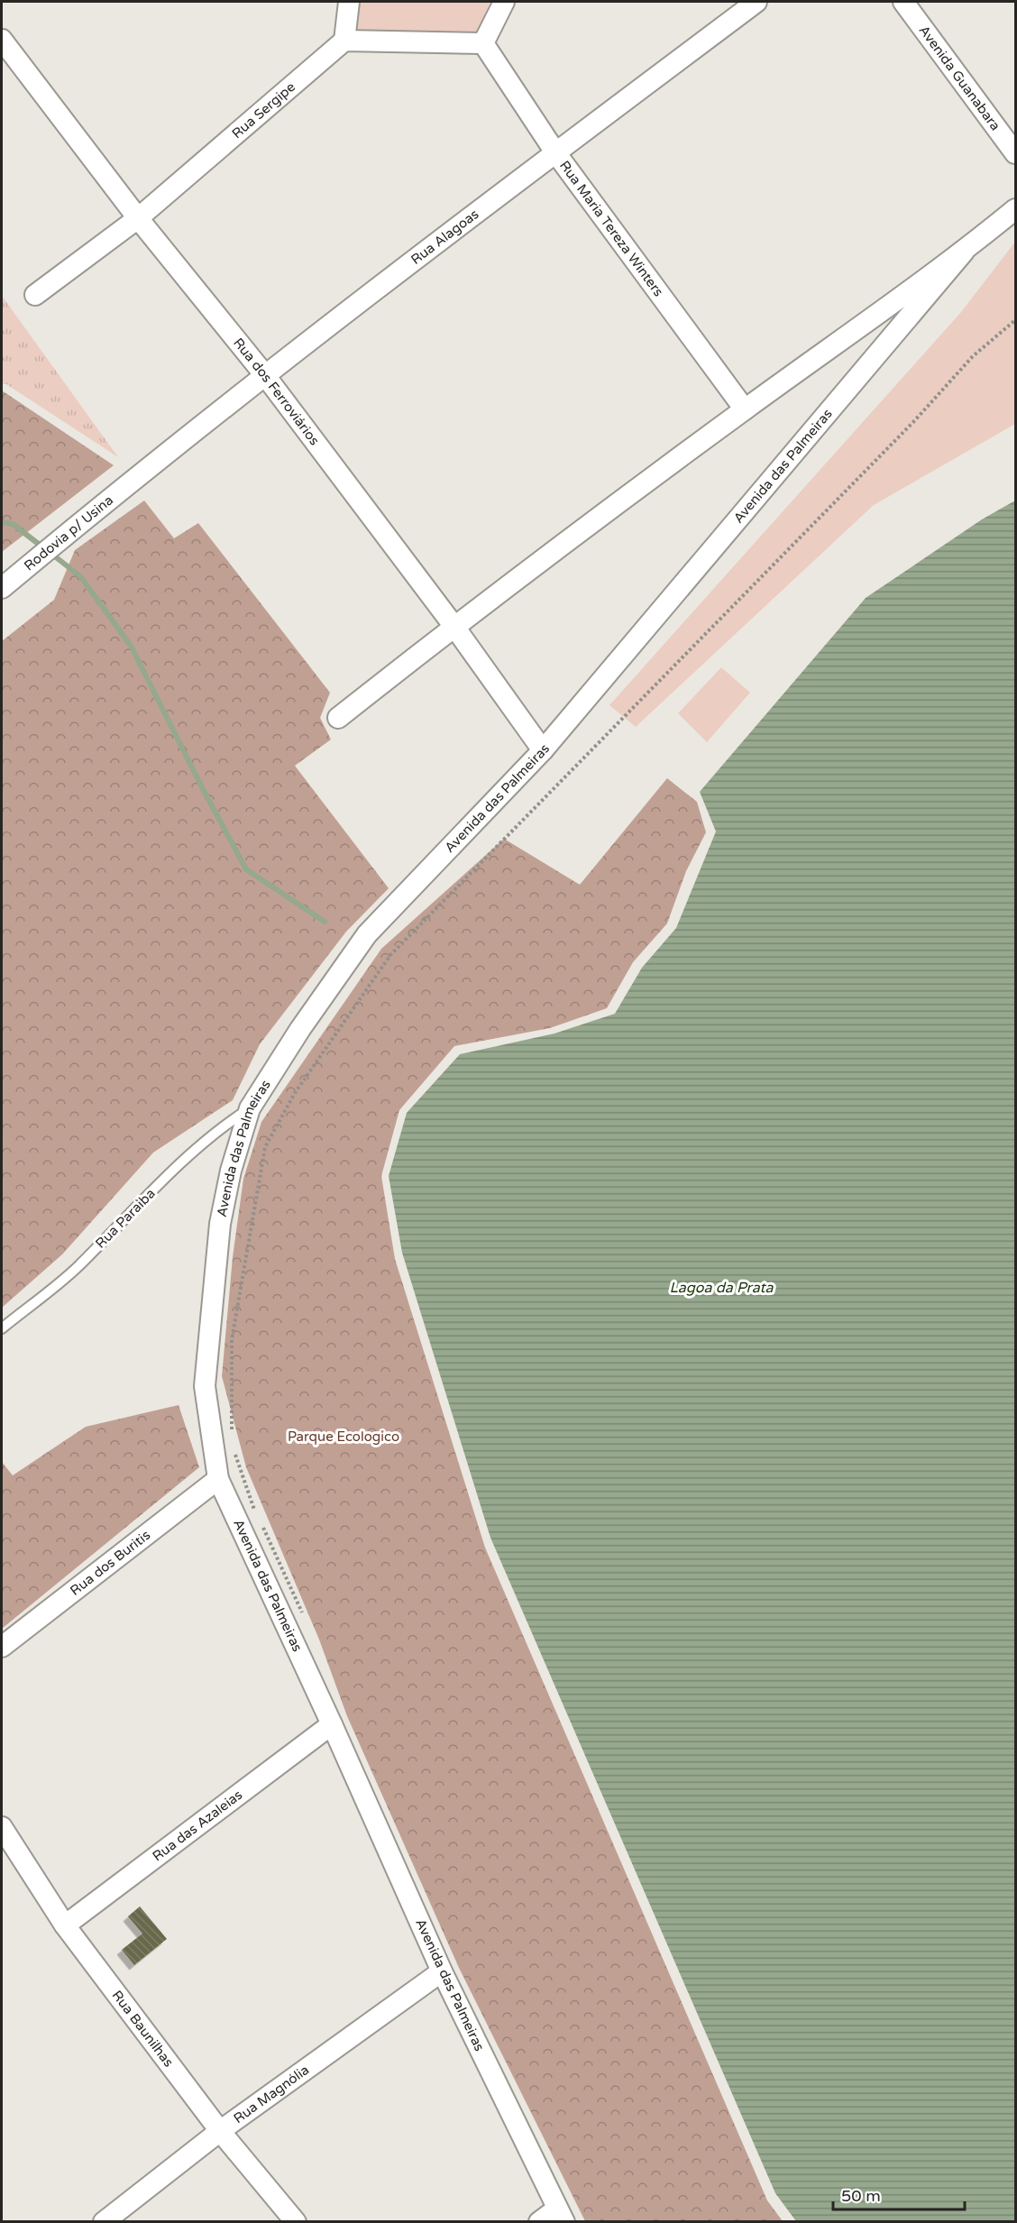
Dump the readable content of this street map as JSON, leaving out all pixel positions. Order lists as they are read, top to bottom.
{
  "streets": {
    "street": [
      "Avenida Guanabara",
      "Rua Sergipe",
      "Rua Maria Tereza Winters",
      "Rua Alagoas",
      "Rua dos Ferroviários",
      "Avenida das Palmeiras",
      "Rodovia p/ Usina",
      "Rua dos Buritis",
      "Rua das Azaleias",
      "Rua Baunilhas",
      "Rua Magnólia"
    ],
    "lane": ["Rua Paraiba"]
  },
  "crossings": [
    ["Rua Sergipe", "Rua dos Ferroviários"],
    ["Rua Maria Tereza Winters", "Rua Alagoas"],
    ["Rua Alagoas", "Rua dos Ferroviários"],
    ["Rua Alagoas", "Rodovia p/ Usina"],
    ["Rua dos Ferroviários", "Avenida das Palmeiras"],
    ["Avenida das Palmeiras", "Rua Paraiba"],
    ["Avenida das Palmeiras", "Rua dos Buritis"],
    ["Avenida das Palmeiras", "Rua das Azaleias"],
    ["Avenida das Palmeiras", "Rua Magnólia"],
    ["Rua das Azaleias", "Rua Baunilhas"],
    ["Rua Baunilhas", "Rua Magnólia"]
  ],
  "water": ["Lagoa da Prata"],
  "parks": ["Parque Ecologico"],
  "scale_bar": "50 m"
}
